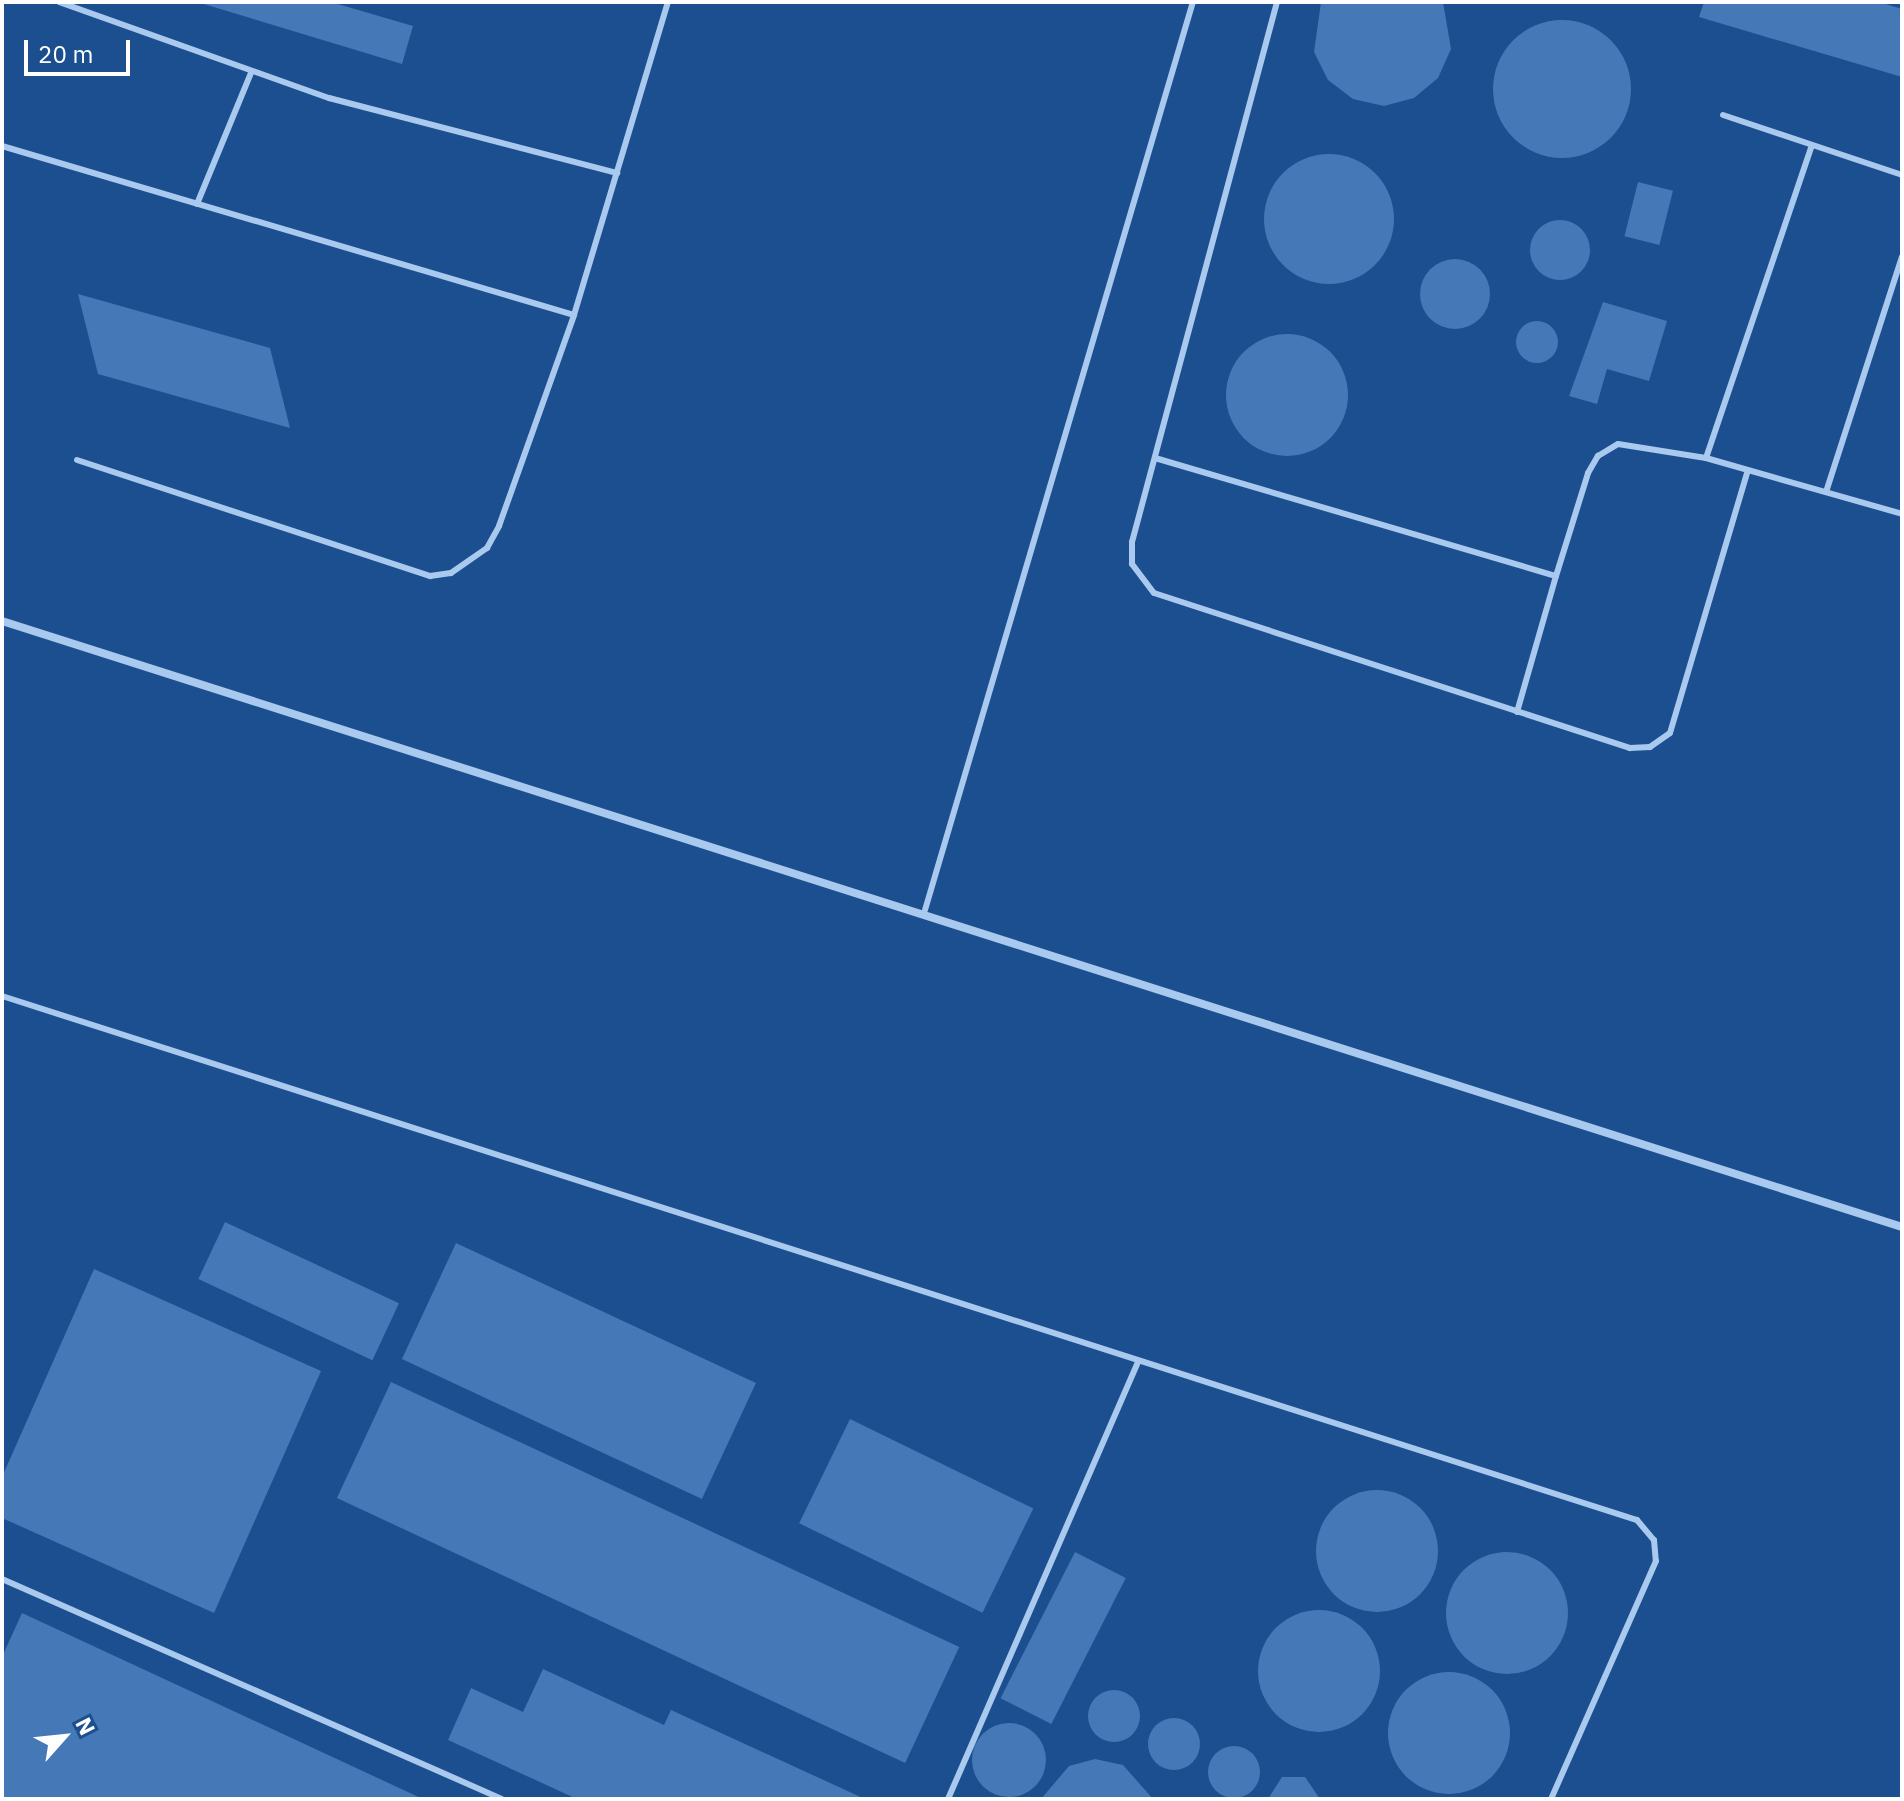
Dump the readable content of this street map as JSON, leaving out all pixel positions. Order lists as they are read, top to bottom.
{
  "scale_bar": "20 m",
  "north": "top right"
}
